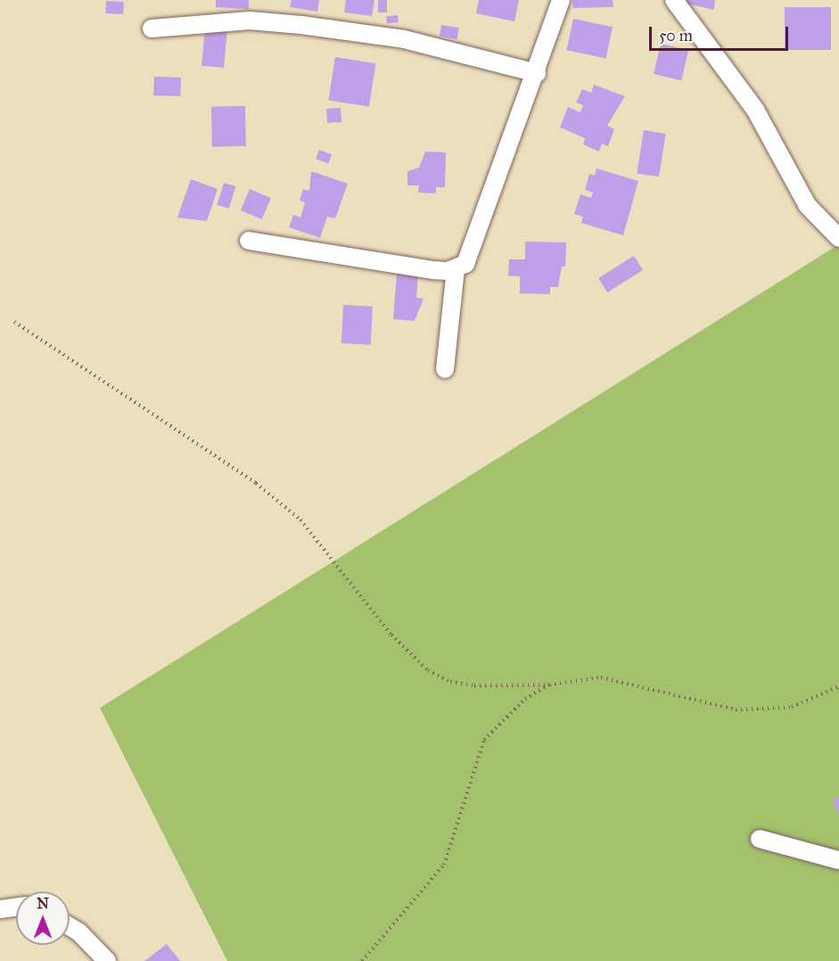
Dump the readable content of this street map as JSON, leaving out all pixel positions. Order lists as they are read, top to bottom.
{
  "scale_bar": "50 m",
  "north": "top"
}
